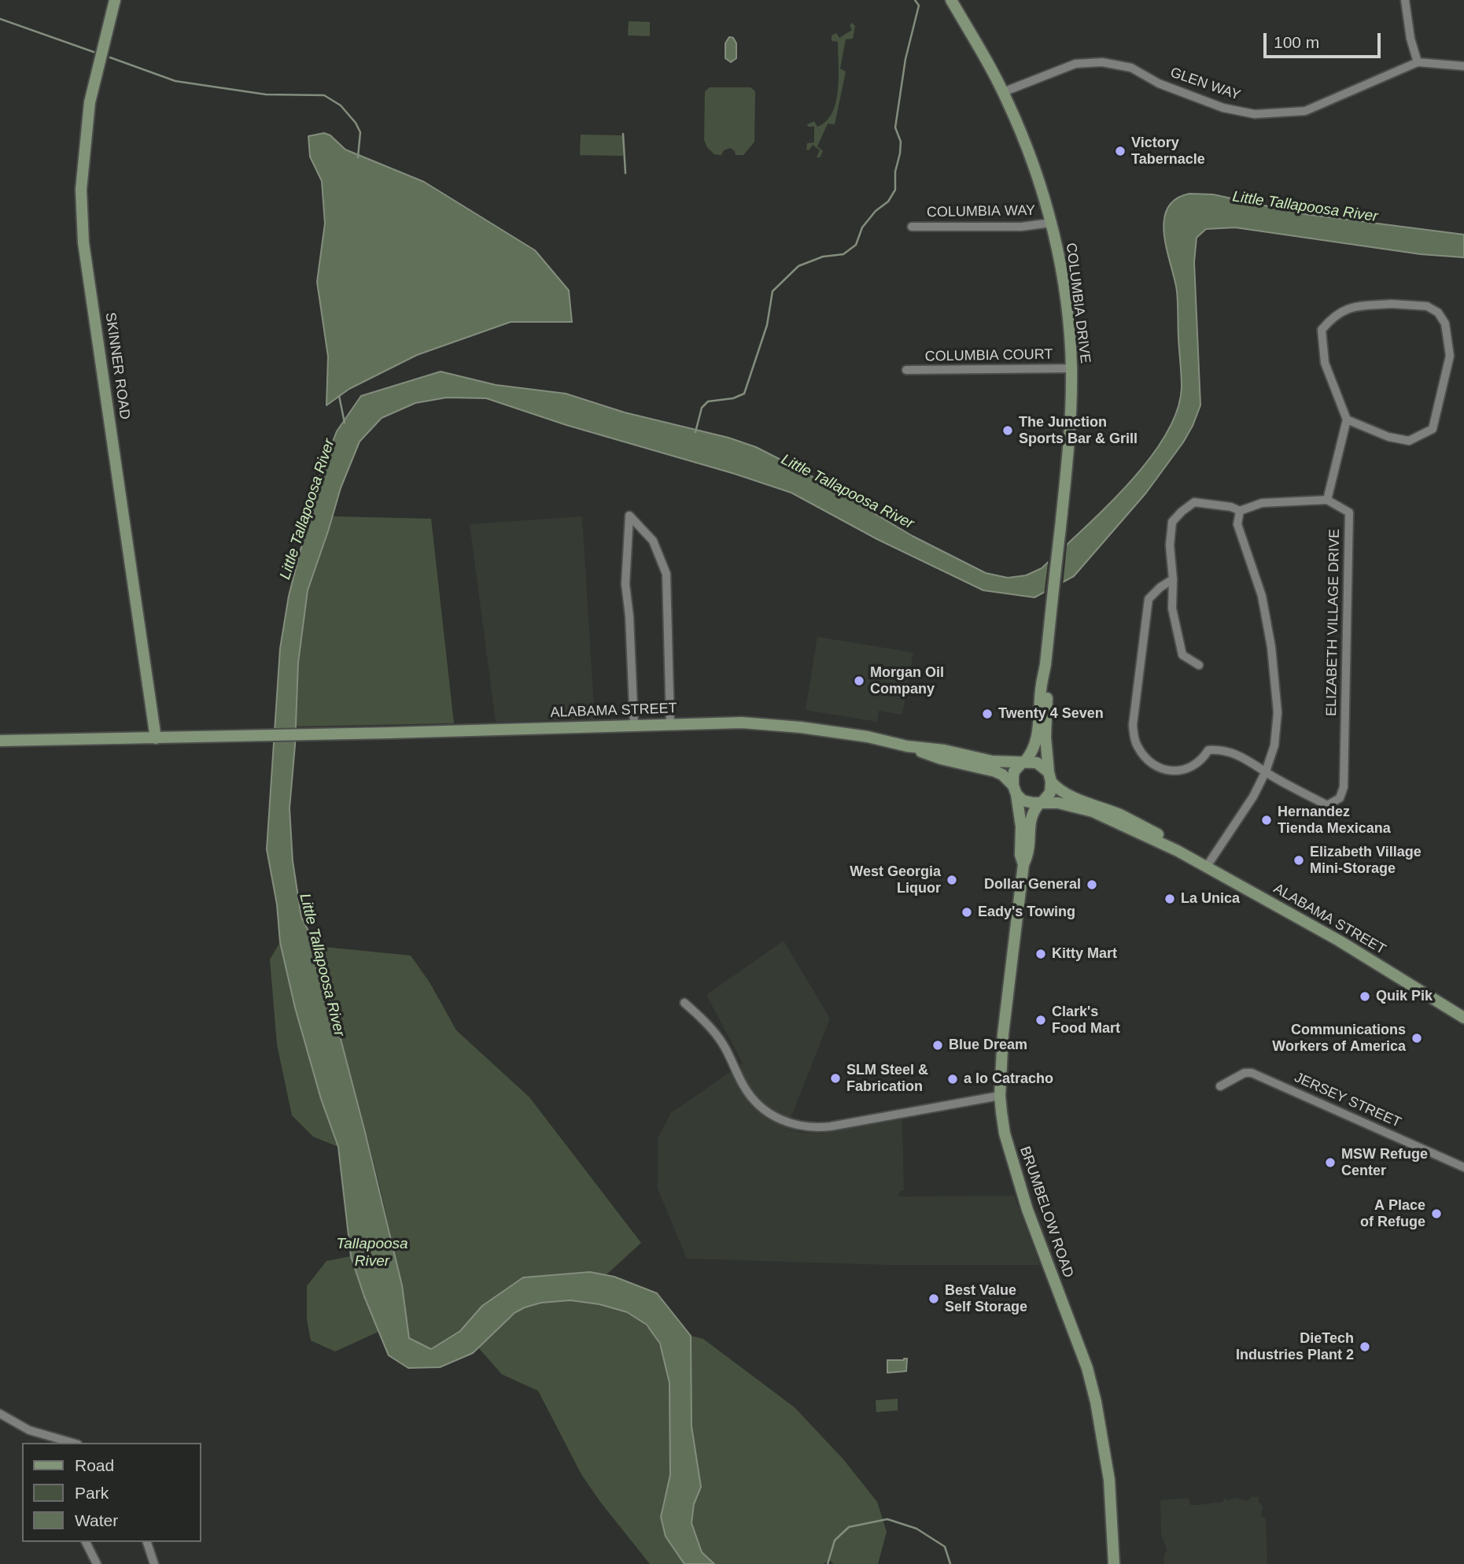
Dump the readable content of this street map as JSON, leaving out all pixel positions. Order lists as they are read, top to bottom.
{
  "streets": {
    "main road": [
      "COLUMBIA DRIVE",
      "SKINNER ROAD",
      "ALABAMA STREET",
      "BRUMBELOW ROAD"
    ],
    "street": [
      "GLEN WAY",
      "COLUMBIA WAY",
      "COLUMBIA COURT",
      "ELIZABETH VILLAGE DRIVE",
      "JERSEY STREET"
    ]
  },
  "crossings": [
    ["GLEN WAY", "COLUMBIA DRIVE"],
    ["COLUMBIA WAY", "COLUMBIA DRIVE"],
    ["COLUMBIA DRIVE", "COLUMBIA COURT"],
    ["COLUMBIA DRIVE", "ALABAMA STREET"],
    ["COLUMBIA DRIVE", "BRUMBELOW ROAD"],
    ["SKINNER ROAD", "ALABAMA STREET"],
    ["ALABAMA STREET", "BRUMBELOW ROAD"]
  ],
  "water": ["Little Tallapoosa River", "Tallapoosa River"],
  "places": [
    "Victory Tabernacle",
    "The Junction Sports Bar & Grill",
    "Morgan Oil Company",
    "Twenty 4 Seven",
    "Hernandez Tienda Mexicana",
    "Elizabeth Village Mini-Storage",
    "West Georgia Liquor",
    "Dollar General",
    "La Unica",
    "Eady's Towing",
    "Kitty Mart",
    "Quik Pik",
    "Clark's Food Mart",
    "Communications Workers of America",
    "Blue Dream",
    "SLM Steel & Fabrication",
    "a lo Catracho",
    "MSW Refuge Center",
    "A Place of Refuge",
    "Best Value Self Storage",
    "DieTech Industries Plant 2"
  ],
  "legend": ["Road", "Park", "Water"],
  "scale_bar": "100 m"
}
